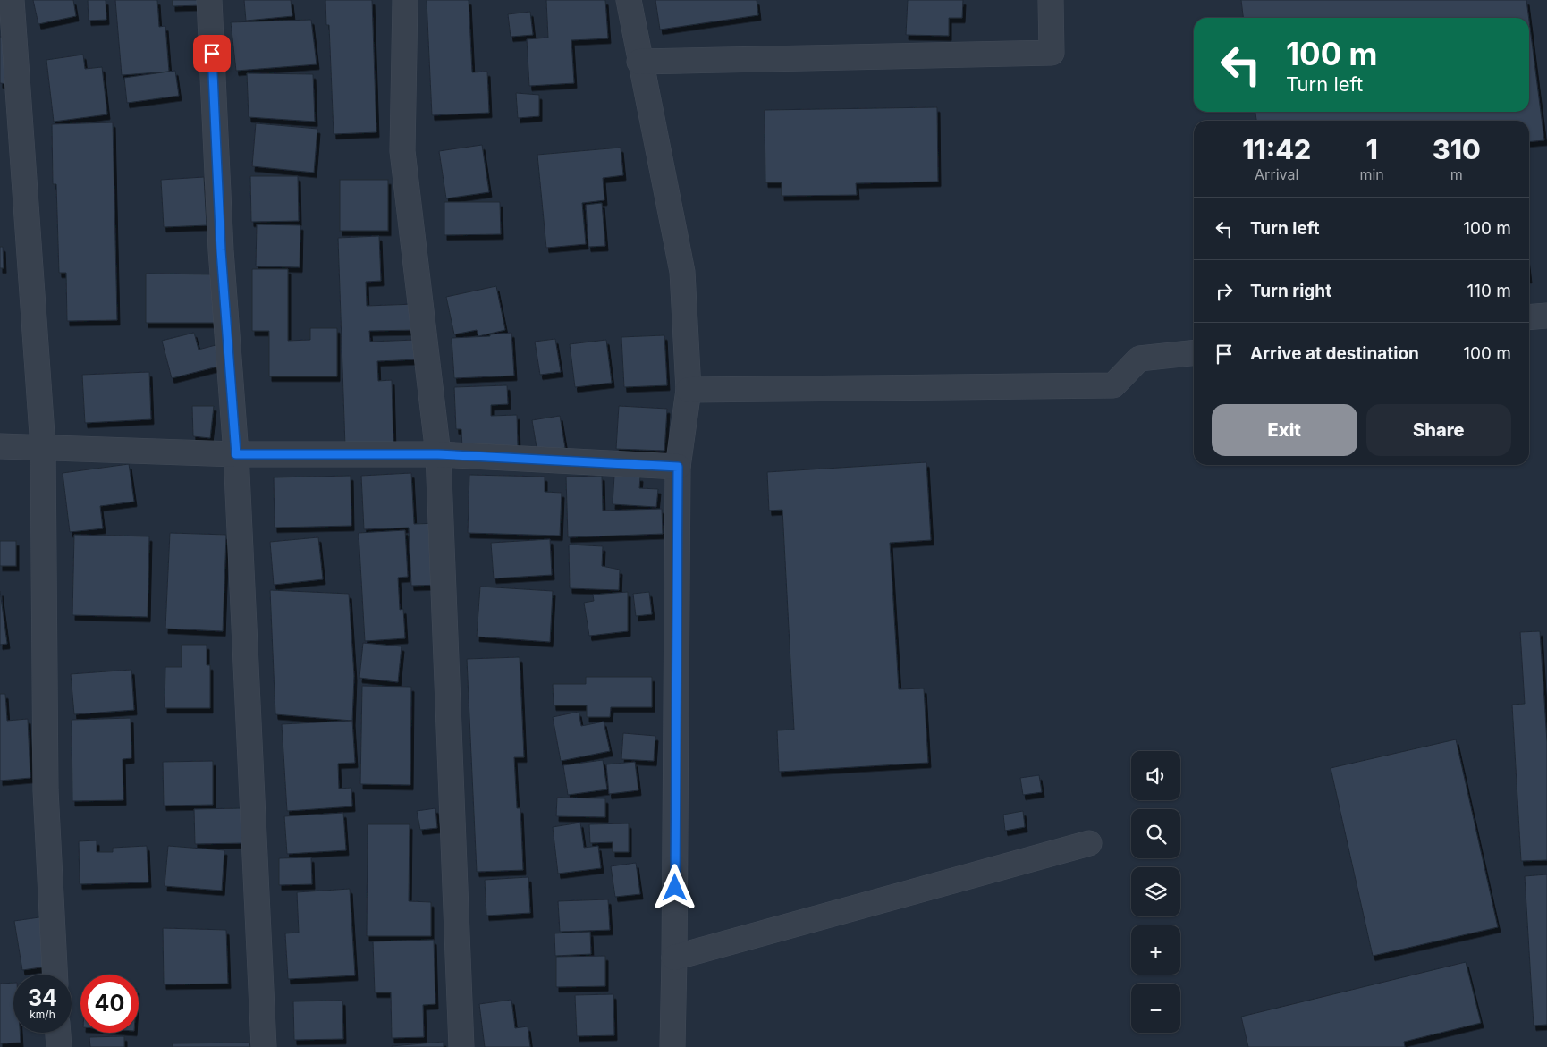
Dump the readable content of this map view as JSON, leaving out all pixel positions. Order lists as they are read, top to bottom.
{
  "page": {
    "turn": ["100 m", "Turn left"],
    "eta": [
      "11:42",
      "Arrival",
      "1",
      "min",
      "310",
      "m"
    ],
    "list": [
      {
        "name": "Turn left",
        "value": "100 m"
      },
      {
        "name": "Turn right",
        "value": "110 m"
      },
      {
        "name": "Arrive at destination",
        "value": "100 m"
      }
    ],
    "buttons": ["Exit", "Share"],
    "map_buttons": ["+", "−"],
    "speed": "34 km/h",
    "limit": "40"
  }
}
